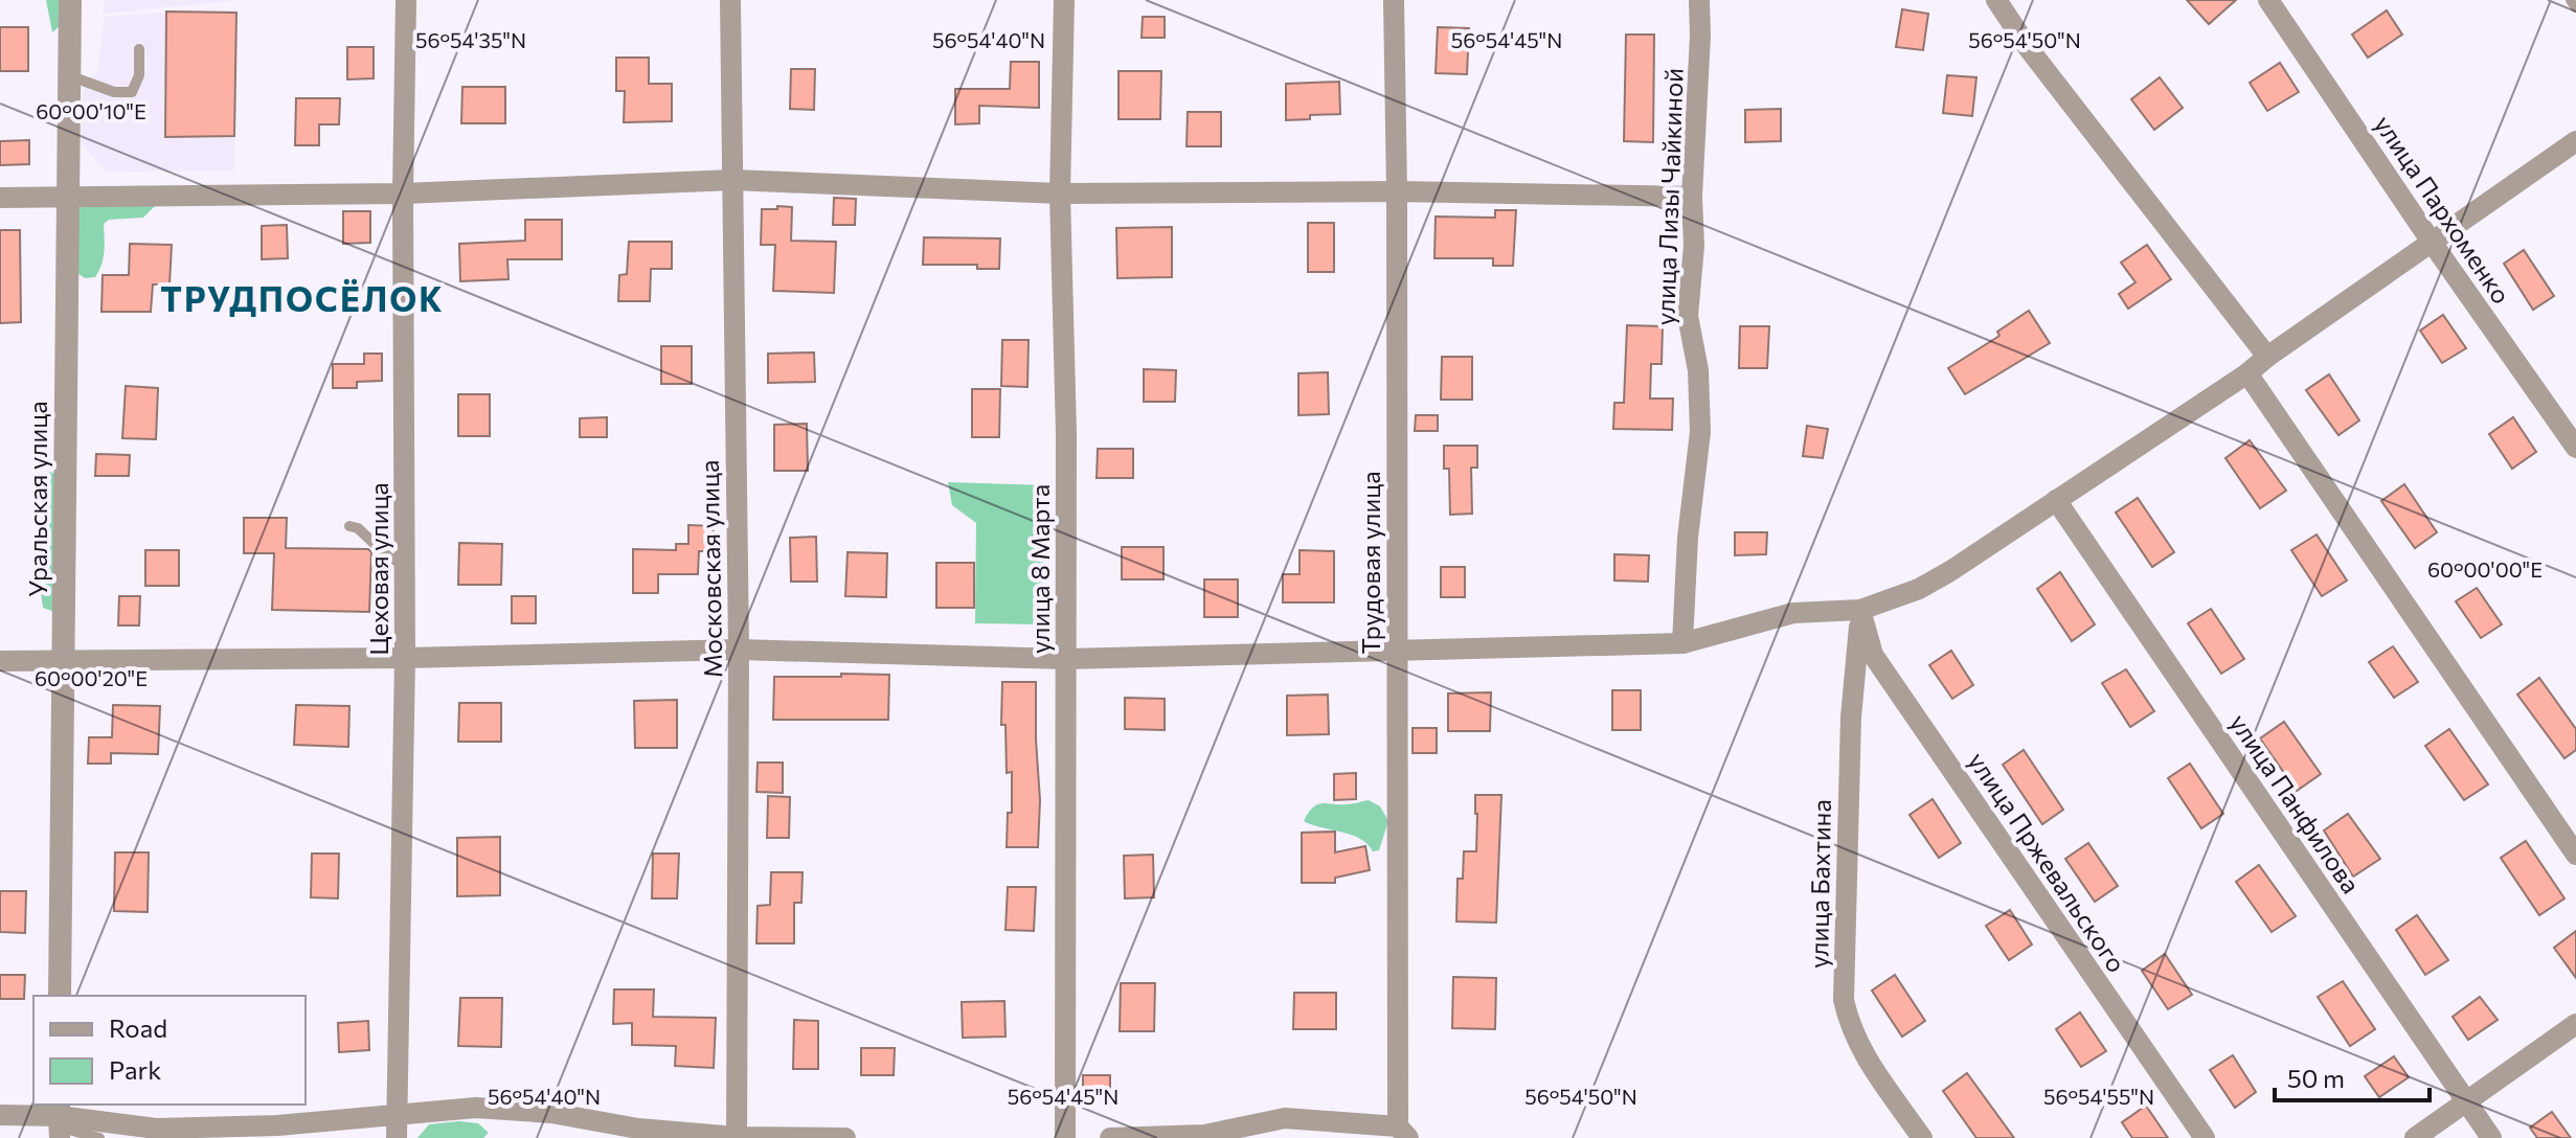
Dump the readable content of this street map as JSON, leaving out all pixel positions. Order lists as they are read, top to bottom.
{
  "streets": {
    "street": [
      "улица Лизы Чайкиной",
      "улица Пархоменко",
      "Уральская улица",
      "Трудовая улица",
      "Цеховая улица",
      "Московская улица",
      "улица 8 Марта",
      "улица Панфилова",
      "улица Пржевальского",
      "улица Бахтина"
    ]
  },
  "crossings": [
    ["улица Пржевальского", "улица Бахтина"]
  ],
  "districts": ["ТРУДПОСЁЛОК"],
  "legend": ["Road", "Park"],
  "scale_bar": "50 m",
  "coordinates": [
    "56°54'35\"N",
    "56°54'40\"N",
    "56°54'45\"N",
    "56°54'50\"N",
    "60°00'10\"E",
    "60°00'00\"E",
    "60°00'20\"E",
    "56°54'55\"N"
  ]
}
